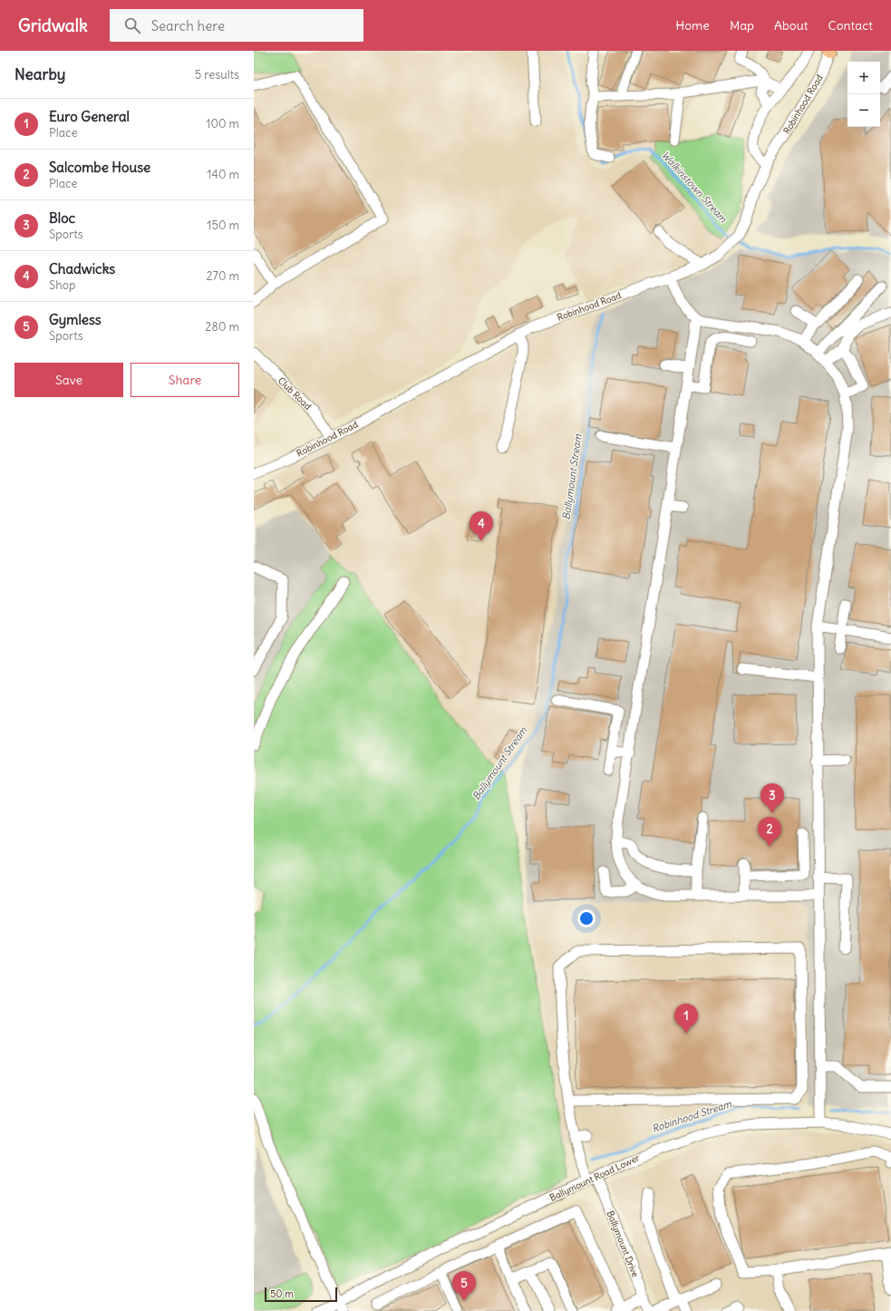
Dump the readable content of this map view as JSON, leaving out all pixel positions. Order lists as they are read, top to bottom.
{
  "streets": {
    "street": [
      "Robinhood Road",
      "Club Road",
      "Ballymount Road Lower",
      "Ballymount Drive"
    ]
  },
  "crossings": [
    ["Robinhood Road", "Club Road"],
    ["Ballymount Road Lower", "Ballymount Drive"]
  ],
  "water": ["Walkinstown Stream", "Ballymount Stream", "Robinhood Stream"],
  "scale_bar": "50 m",
  "page": {
    "header": "Gridwalk",
    "search": "Search here",
    "nav": [
      "Home",
      "Map",
      "About",
      "Contact"
    ],
    "heading": ["Nearby", "5 results"],
    "map_buttons": ["+", "−"],
    "list": [
      {
        "mark": "1",
        "name": "Euro General",
        "note": "Place",
        "value": "100 m"
      },
      {
        "mark": "2",
        "name": "Salcombe House",
        "note": "Place",
        "value": "140 m"
      },
      {
        "mark": "3",
        "name": "Bloc",
        "note": "Sports",
        "value": "150 m"
      },
      {
        "mark": "4",
        "name": "Chadwicks",
        "note": "Shop",
        "value": "270 m"
      },
      {
        "mark": "5",
        "name": "Gymless",
        "note": "Sports",
        "value": "280 m"
      }
    ],
    "buttons": ["Save", "Share"],
    "pins": [
      "4",
      "3",
      "2",
      "1",
      "5"
    ],
    "scale": "50 m"
  }
}
